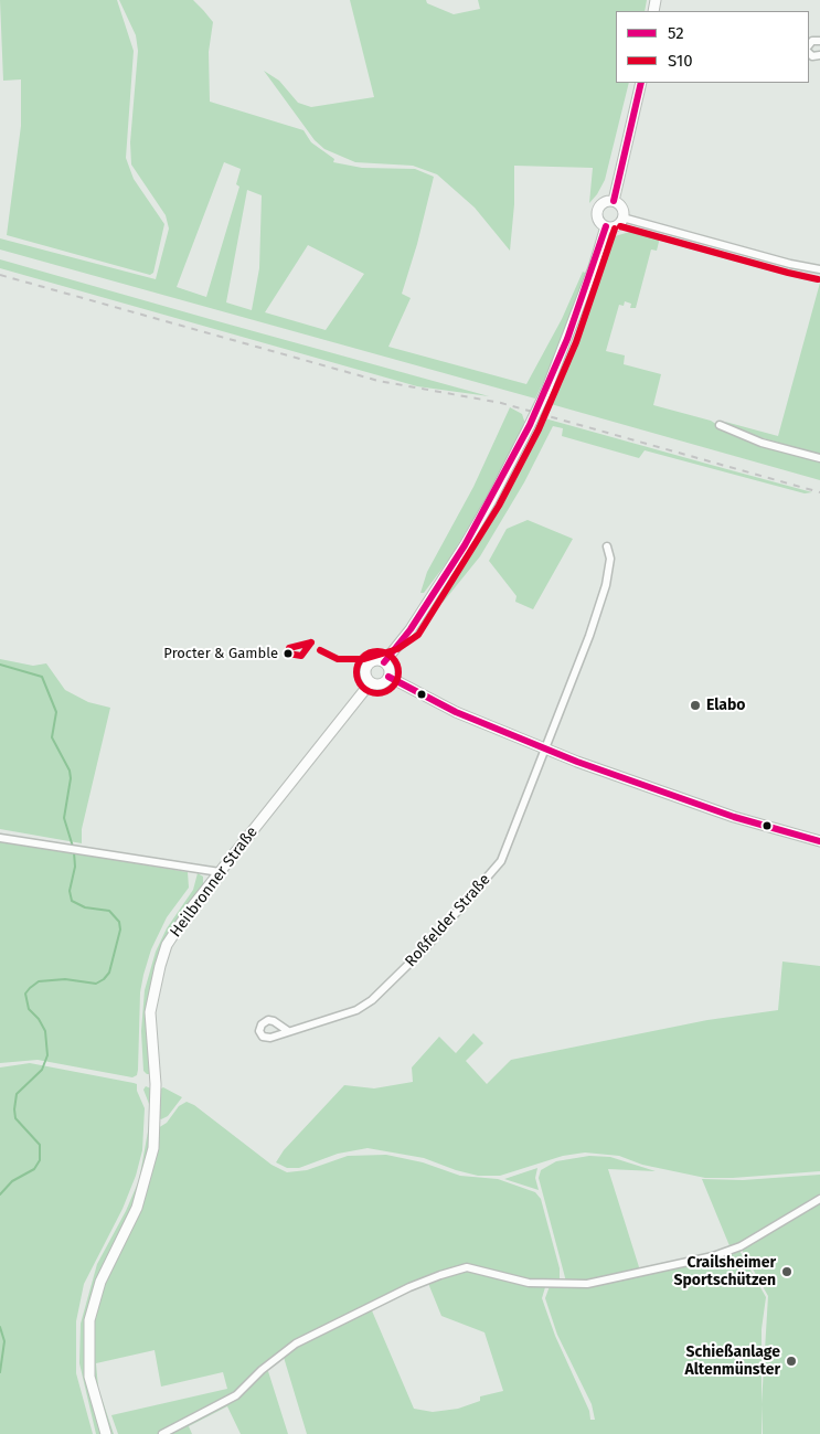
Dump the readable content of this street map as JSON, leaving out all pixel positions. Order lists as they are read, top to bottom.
{
  "streets": {
    "main road": ["Heilbronner Straße"],
    "street": ["Roßfelder Straße"]
  },
  "places": [
    "Procter & Gamble",
    "Elabo",
    "Crailsheimer Sportschützen",
    "Schießanlage Altenmünster"
  ],
  "lines": ["transit line 52", "transit line S10"],
  "legend": ["52", "S10"]
}
